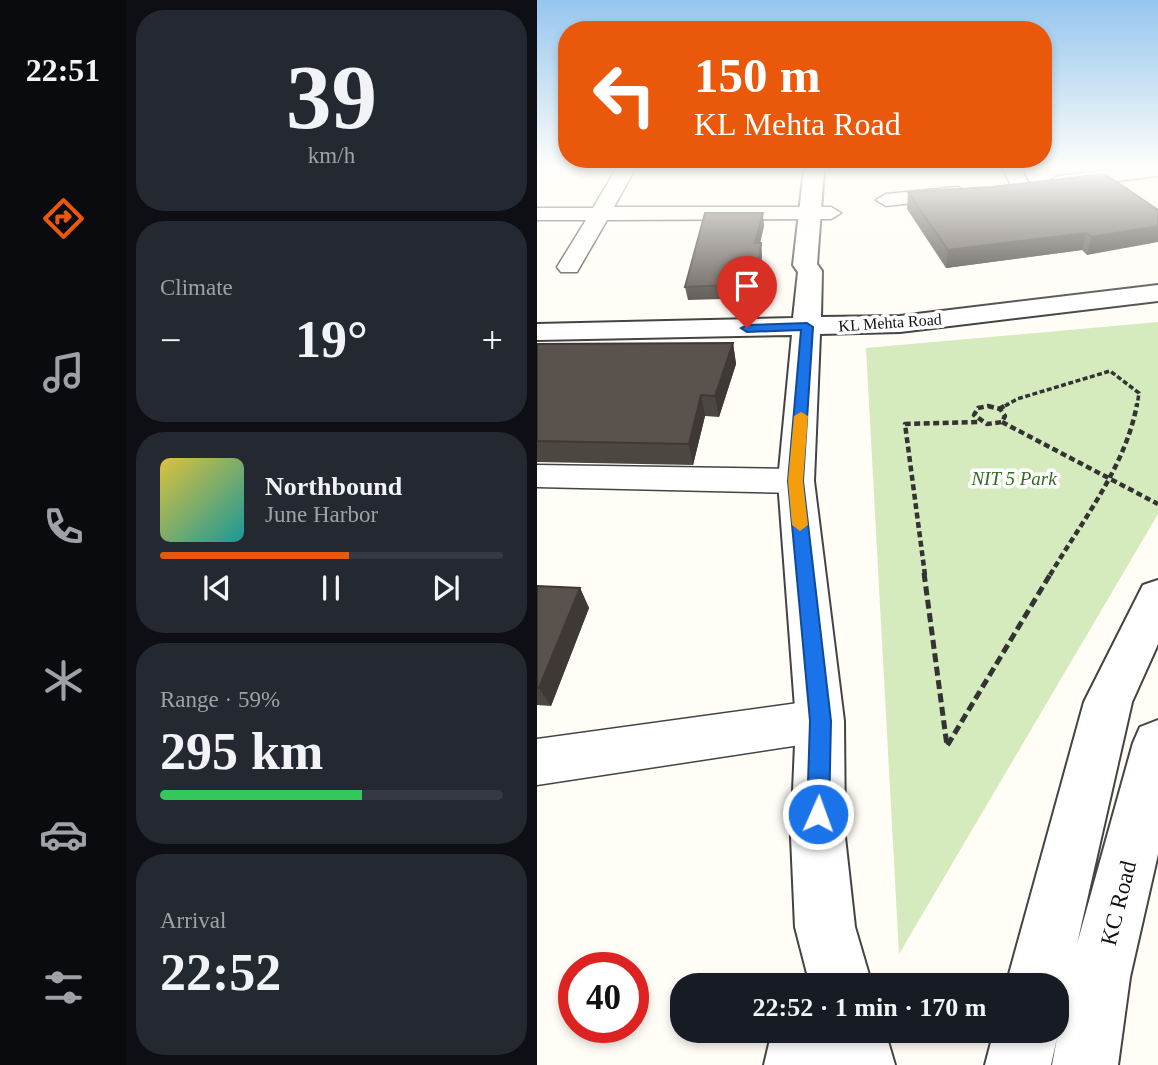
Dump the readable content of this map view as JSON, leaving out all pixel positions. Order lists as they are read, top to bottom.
{
  "streets": {
    "street": ["KL Mehta Road", "KC Road"]
  },
  "parks": ["NIT 5 Park"],
  "page": {
    "tabs": "22:51",
    "tile": [
      ["39", "km/h"],
      "Climate",
      ["Range · 59%", "295 km"],
      ["Arrival", "22:52"]
    ],
    "turn": ["150 m", "KL Mehta Road"],
    "heat": ["−", "19°", "+"],
    "song": ["Northbound", "June Harbor"],
    "limit": "40",
    "trip": "22:52 · 1 min · 170 m"
  }
}
